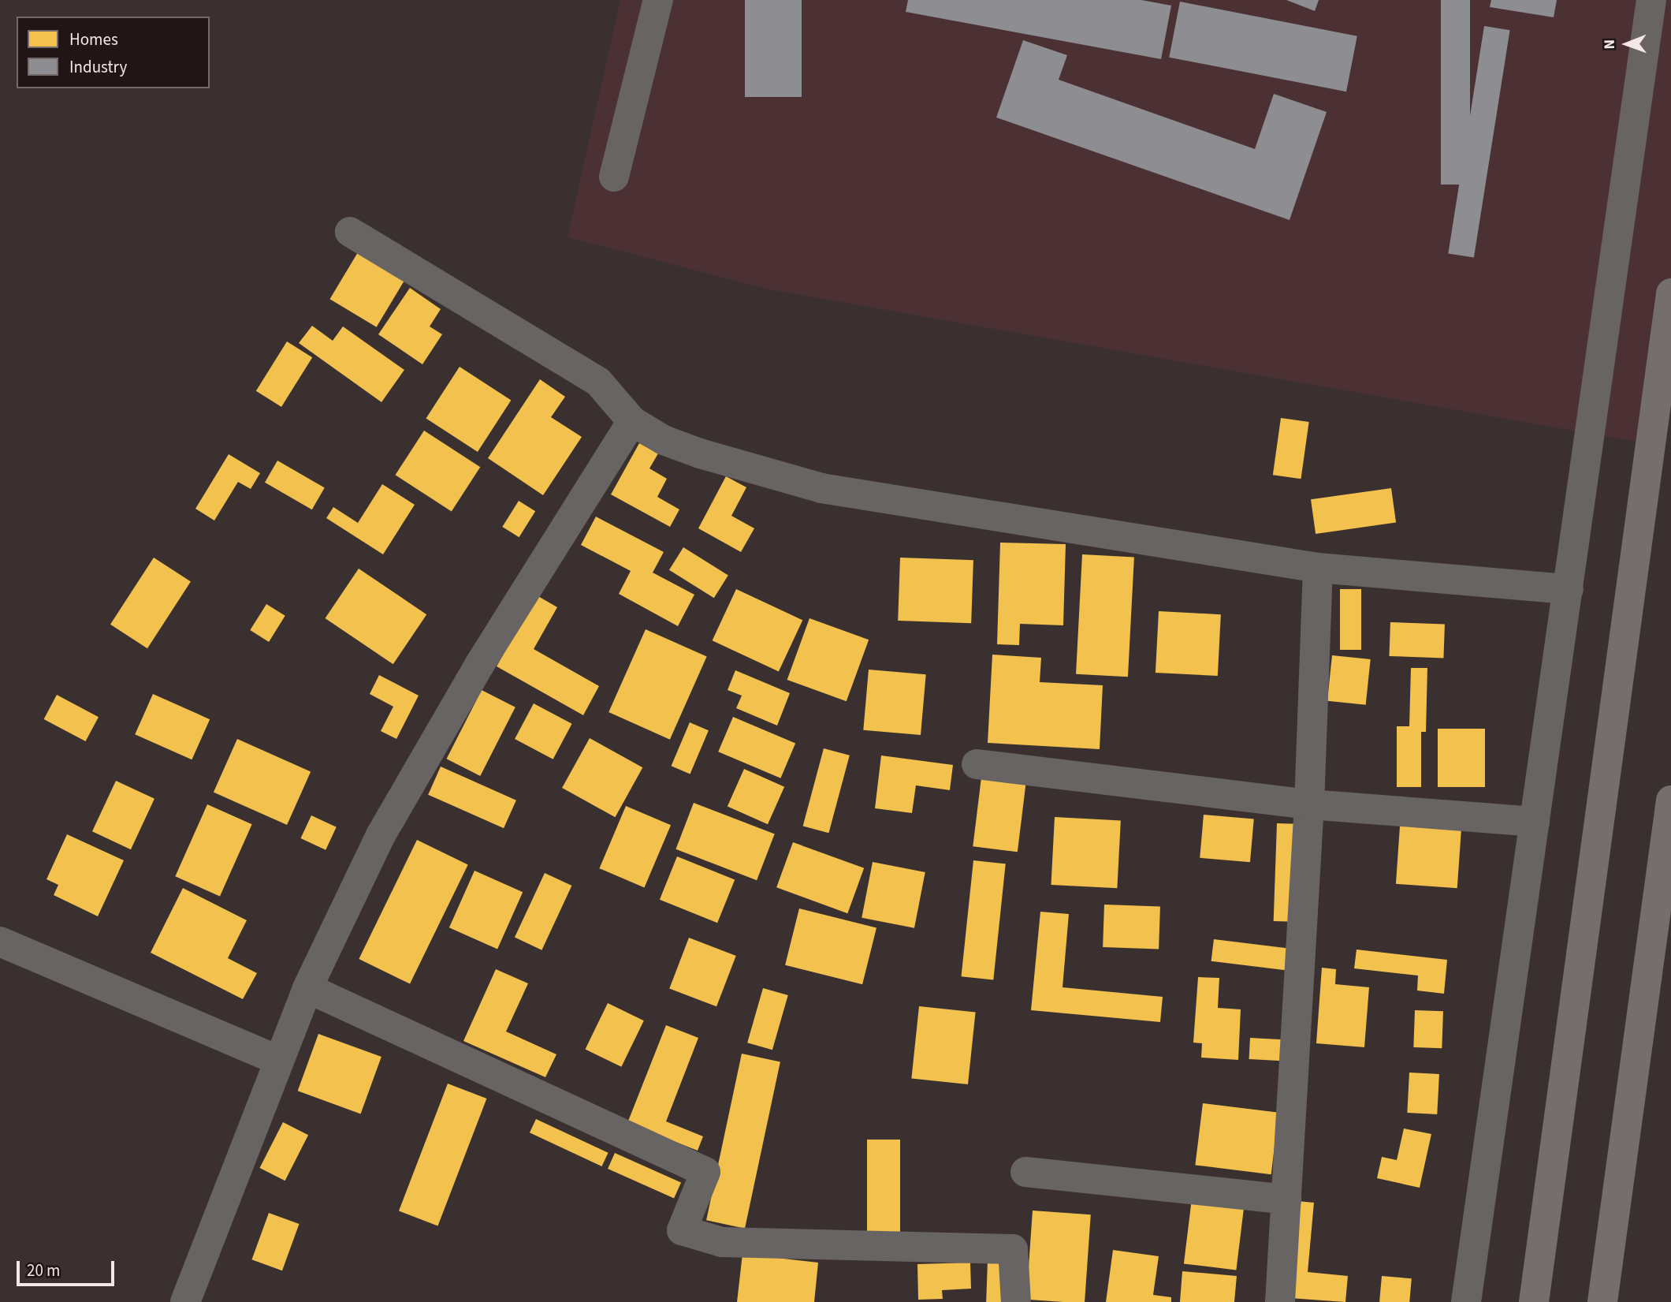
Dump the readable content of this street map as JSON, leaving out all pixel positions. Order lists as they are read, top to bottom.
{
  "legend": ["Homes", "Industry"],
  "scale_bar": "20 m",
  "north": "left"
}
